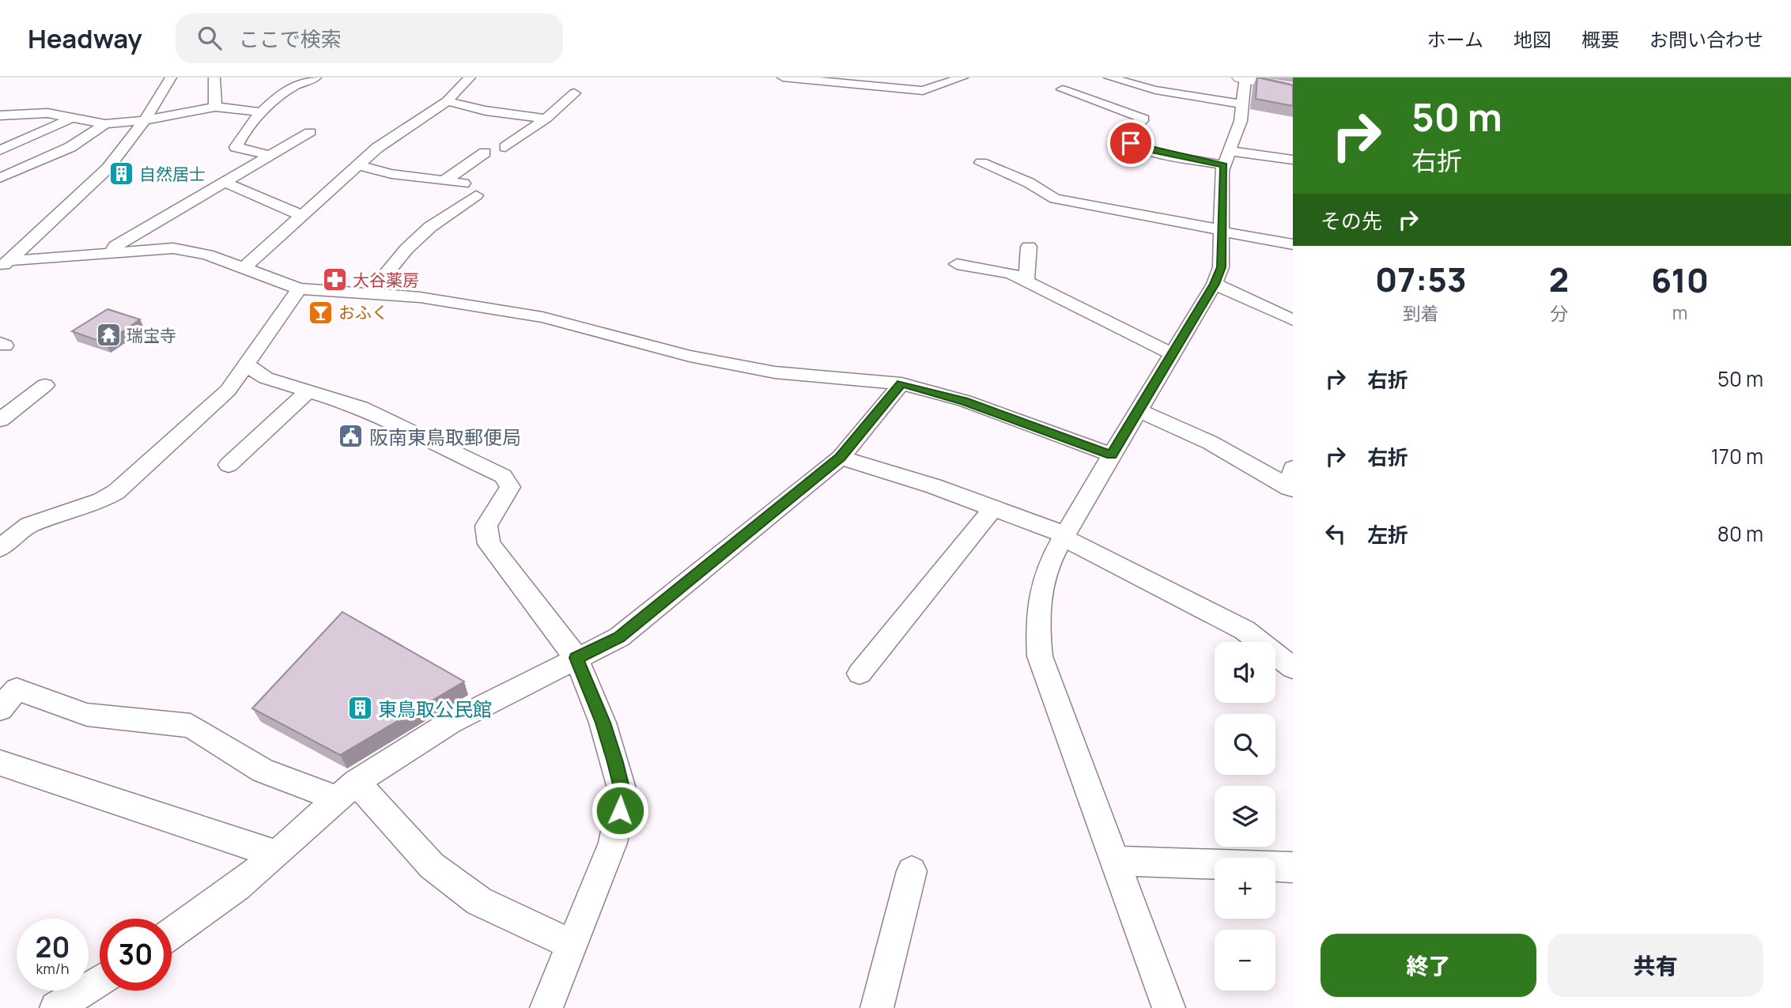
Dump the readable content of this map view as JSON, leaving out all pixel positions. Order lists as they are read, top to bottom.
{
  "places": {
    "building": ["自然居士", "東鳥取公民館"],
    "pharmacy": ["大谷薬房"],
    "bar": ["おふく"],
    "temple": ["瑞宝寺"],
    "public building": ["阪南東鳥取郵便局"]
  },
  "page": {
    "header": "Headway",
    "search": "ここで検索",
    "nav": [
      "ホーム",
      "地図",
      "概要",
      "お問い合わせ"
    ],
    "turn": ["50 m", "右折"],
    "then": "その先",
    "eta": [
      "07:53",
      "到着",
      "2",
      "分",
      "610",
      "m"
    ],
    "list": [
      {
        "name": "右折",
        "value": "50 m"
      },
      {
        "name": "右折",
        "value": "170 m"
      },
      {
        "name": "左折",
        "value": "80 m"
      }
    ],
    "map_buttons": ["+", "−"],
    "speed": "20 km/h",
    "limit": "30",
    "buttons": ["終了", "共有"]
  }
}
